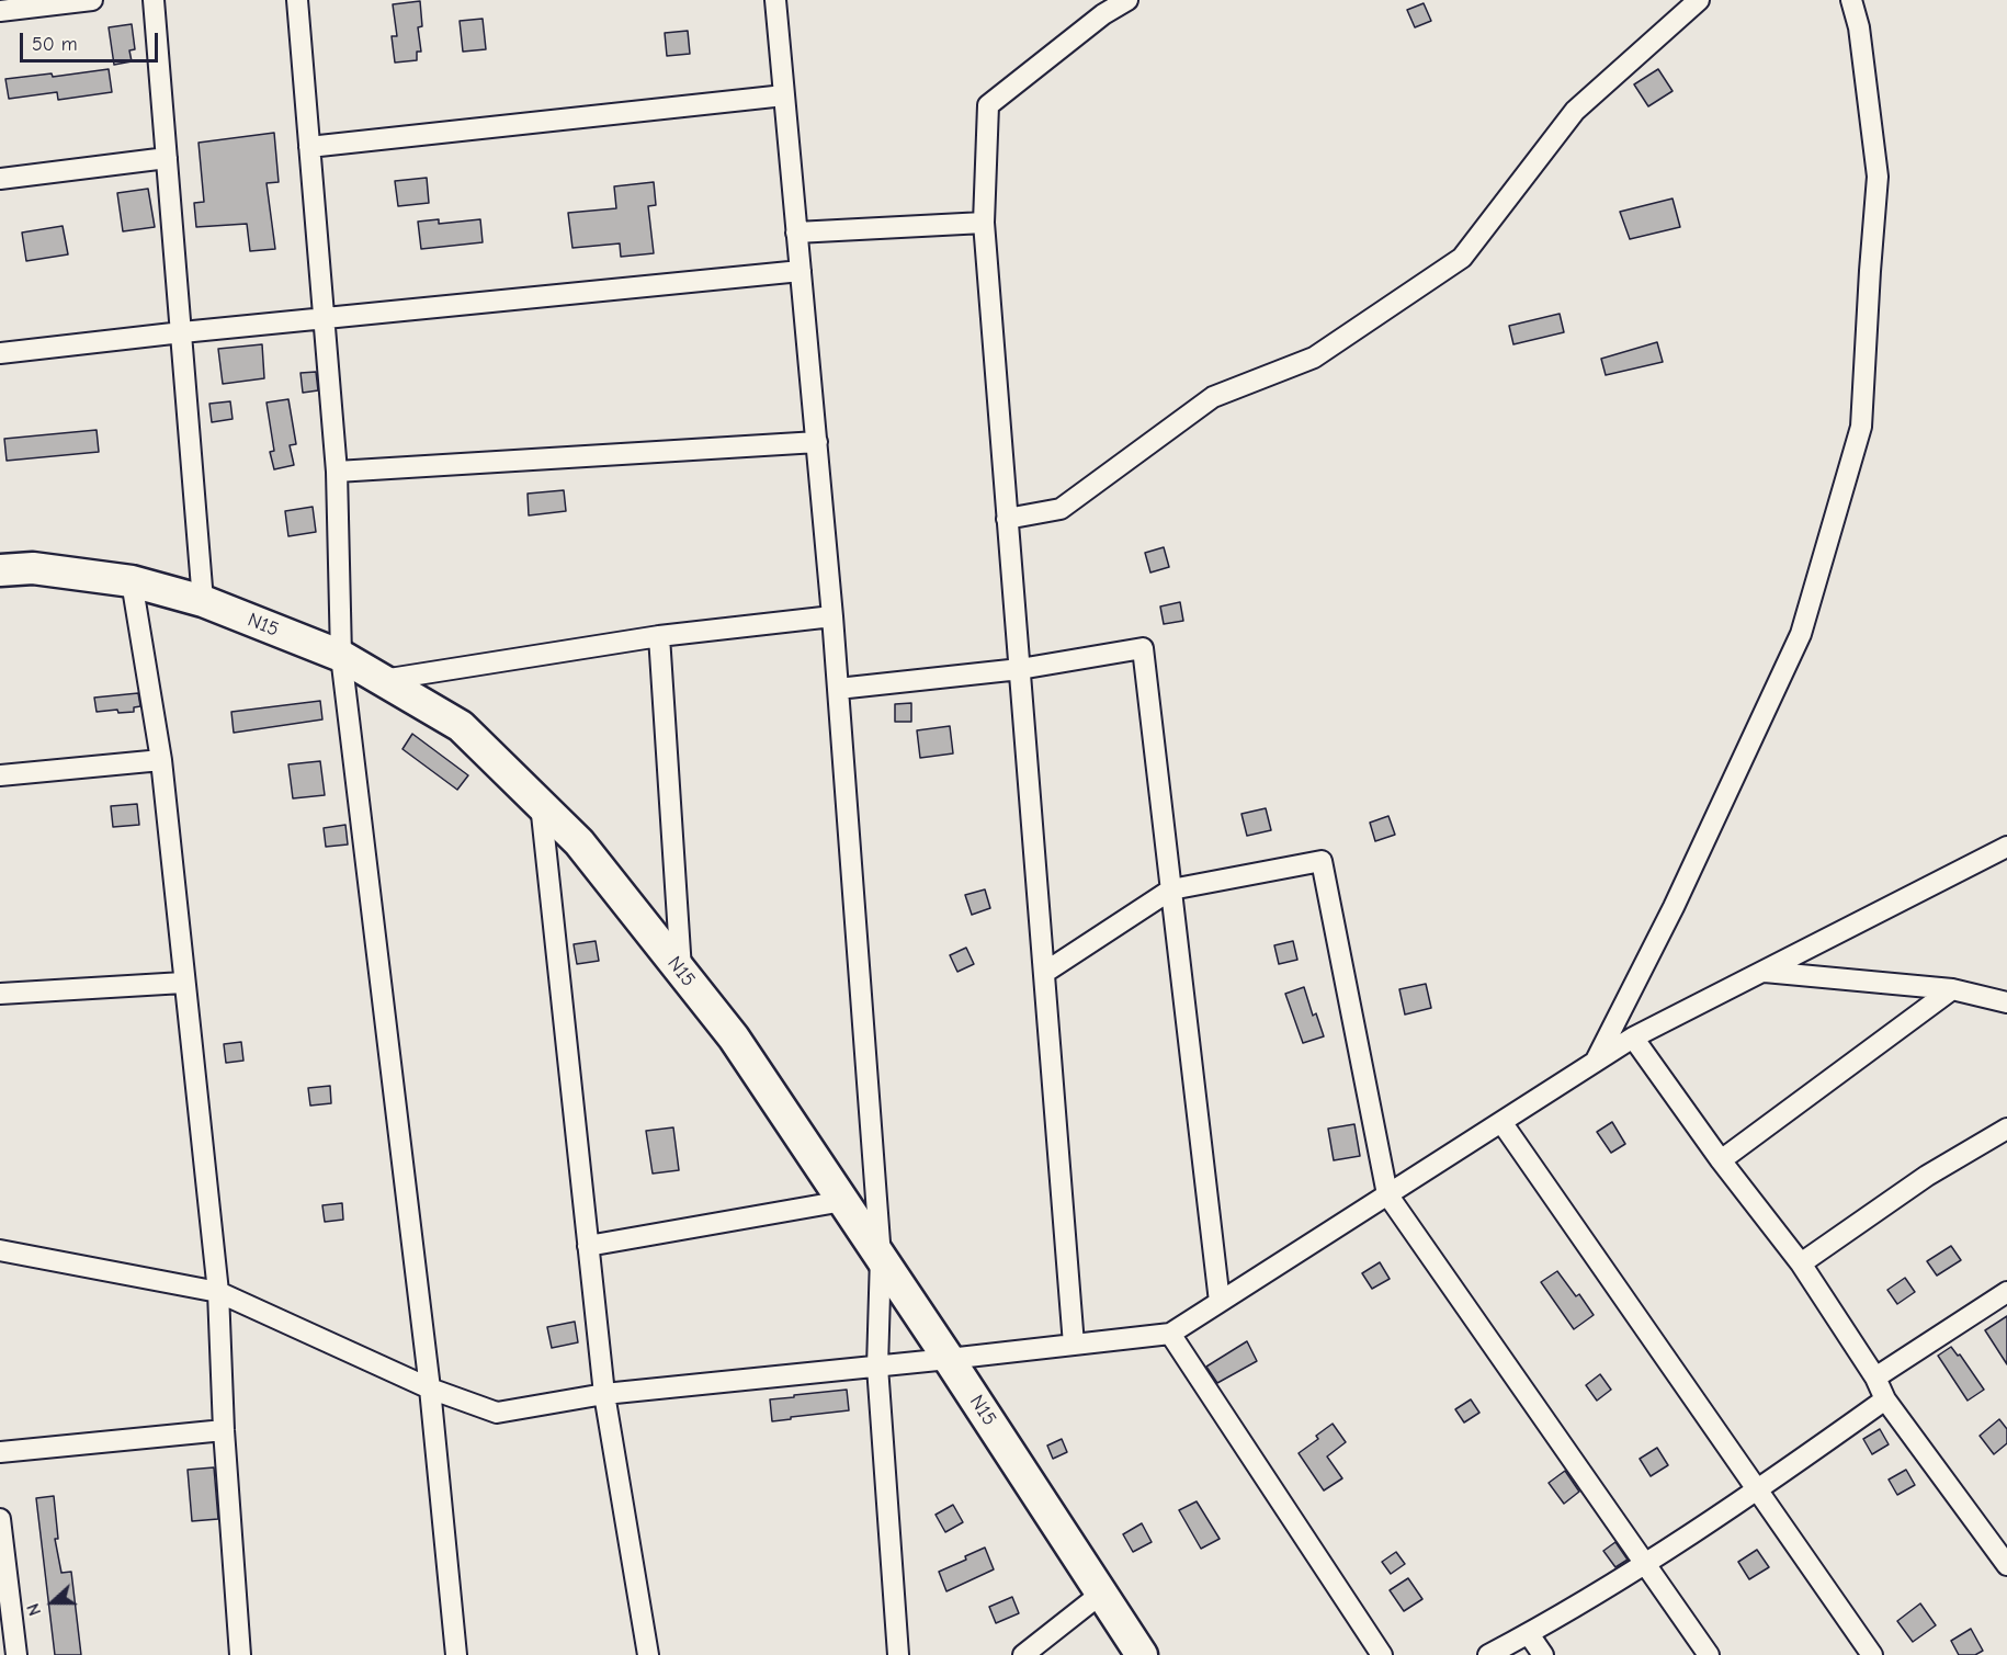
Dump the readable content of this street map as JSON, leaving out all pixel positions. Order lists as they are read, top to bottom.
{
  "streets": {
    "main road": ["N15"]
  },
  "scale_bar": "50 m",
  "north": "left"
}
